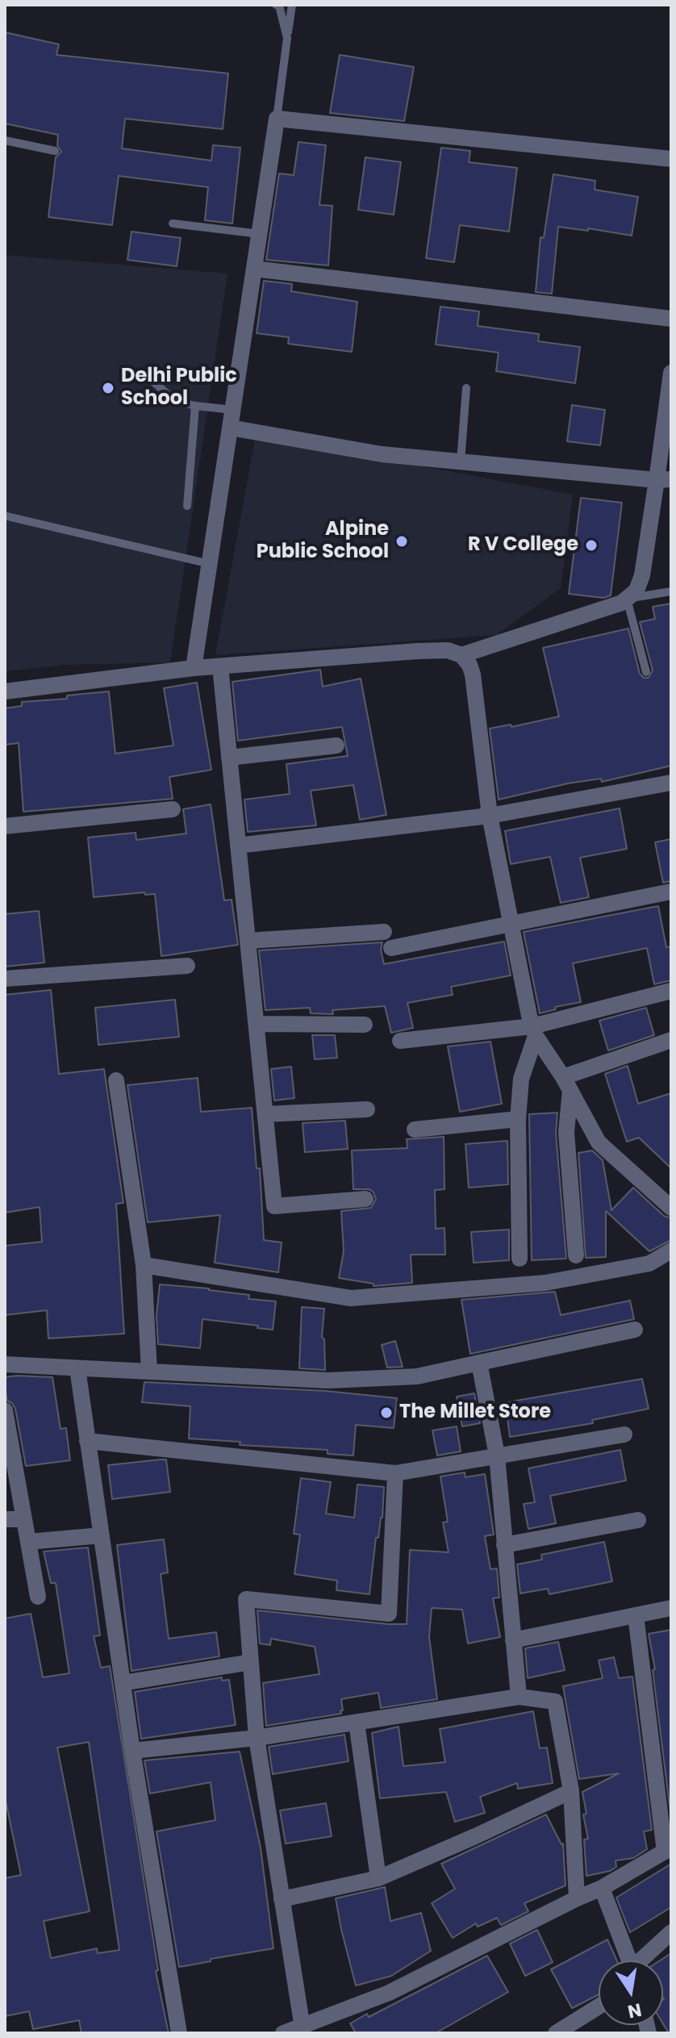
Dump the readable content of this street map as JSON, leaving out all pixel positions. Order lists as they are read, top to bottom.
{
  "places": [
    "Delhi Public School",
    "Alpine Public School",
    "R V College",
    "The Millet Store"
  ],
  "north": "bottom"
}
